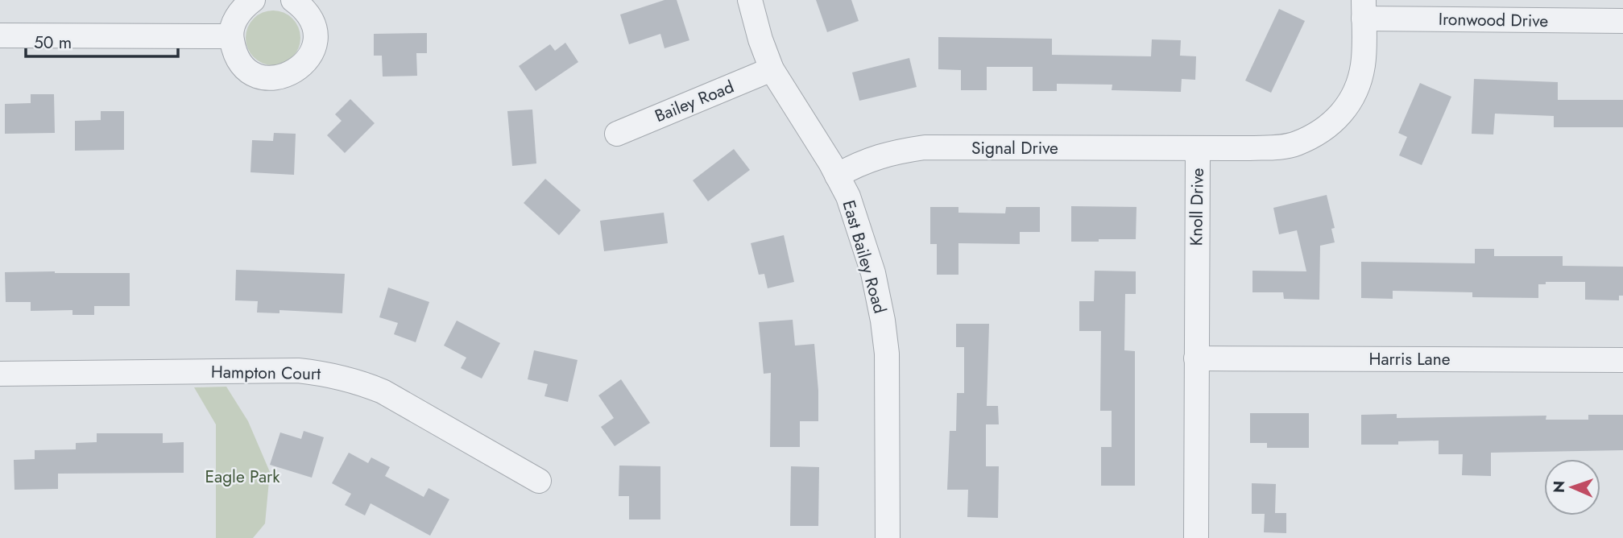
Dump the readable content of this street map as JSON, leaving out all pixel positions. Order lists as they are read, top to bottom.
{
  "streets": {
    "street": [
      "Ironwood Drive",
      "Bailey Road",
      "Signal Drive",
      "Knoll Drive",
      "East Bailey Road",
      "Harris Lane",
      "Hampton Court"
    ]
  },
  "crossings": [
    ["Ironwood Drive", "Knoll Drive"],
    ["Bailey Road", "East Bailey Road"],
    ["Signal Drive", "Knoll Drive"],
    ["Signal Drive", "East Bailey Road"],
    ["Knoll Drive", "Harris Lane"]
  ],
  "parks": ["Eagle Park"],
  "scale_bar": "50 m",
  "north": "left"
}
